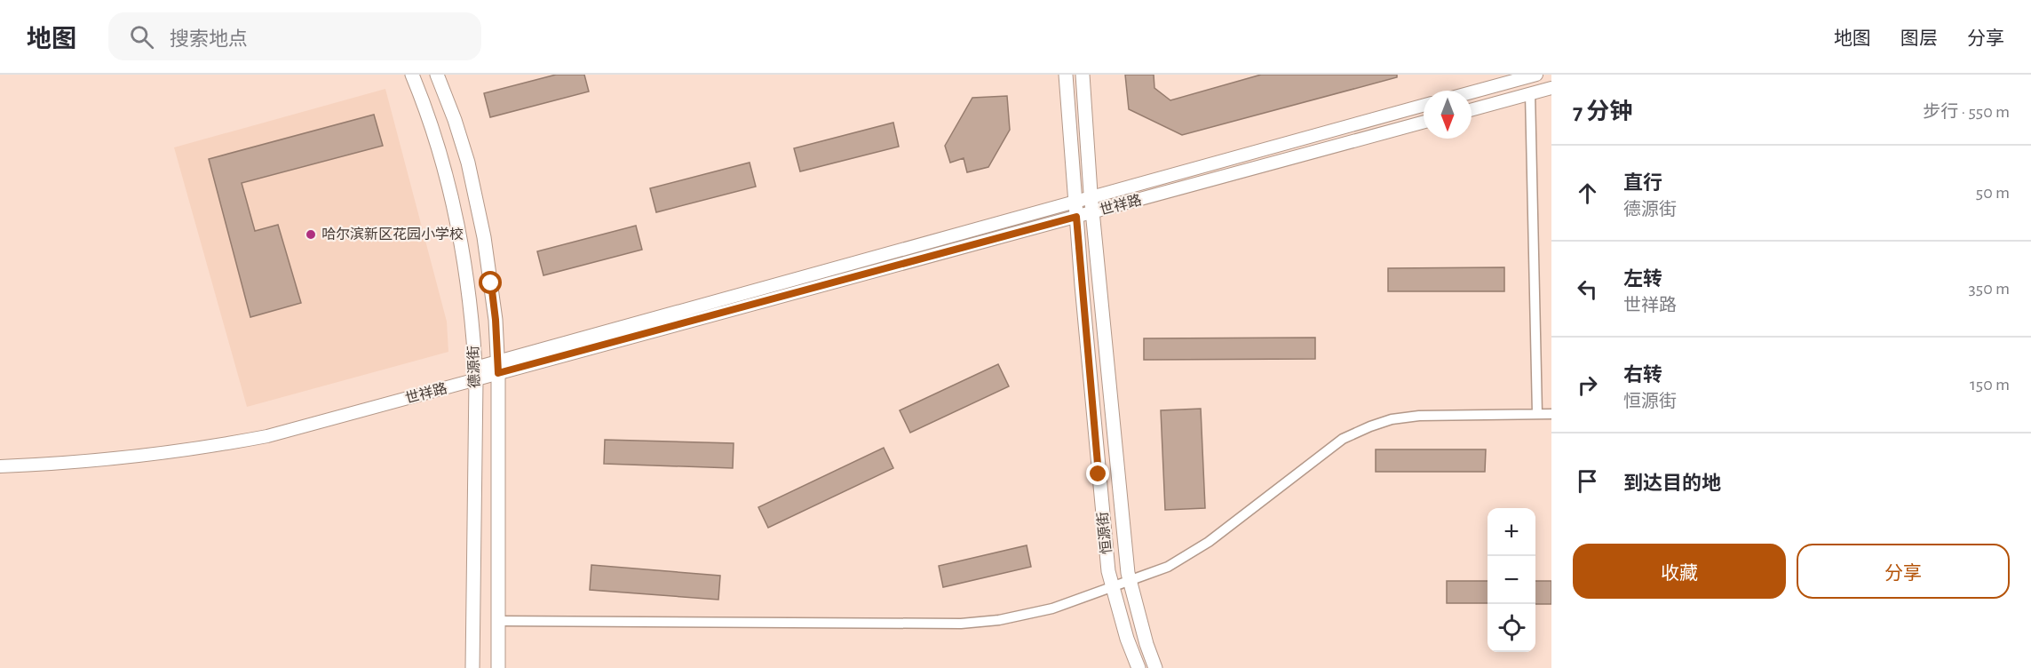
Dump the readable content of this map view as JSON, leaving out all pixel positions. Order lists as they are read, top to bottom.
{
  "streets": {
    "main road": ["德源街", "恒源街"],
    "street": ["世祥路"]
  },
  "crossings": [
    ["世祥路", "德源街"],
    ["世祥路", "恒源街"]
  ],
  "places": ["哈尔滨新区花园小学校"],
  "north": "bottom",
  "page": {
    "header": "地图",
    "search": "搜索地点",
    "nav": ["地图", "图层", "分享"],
    "heading": ["7 分钟", "步行 · 550 m"],
    "list": [
      ["直行", "德源街", "50 m"],
      ["左转", "世祥路", "350 m"],
      ["右转", "恒源街", "150 m"],
      "到达目的地"
    ],
    "map_buttons": ["+", "−"],
    "buttons": ["收藏", "分享"]
  }
}
